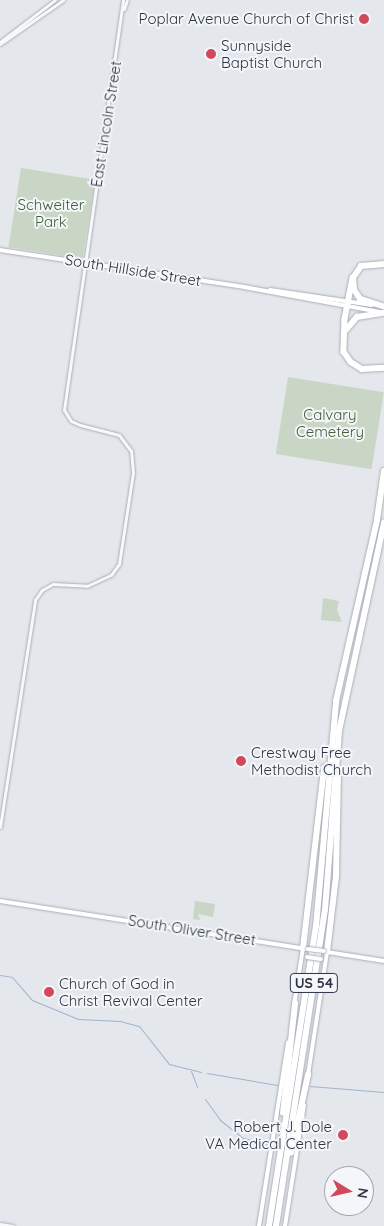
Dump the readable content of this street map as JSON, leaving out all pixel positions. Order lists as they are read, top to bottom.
{
  "streets": {
    "highway": ["US 54"],
    "main road": ["South Hillside Street", "South Oliver Street"],
    "street": ["East Lincoln Street"]
  },
  "crossings": [
    ["East Lincoln Street", "South Hillside Street"]
  ],
  "parks": ["Schweiter Park", "Calvary Cemetery"],
  "places": [
    "Poplar Avenue Church of Christ",
    "Sunnyside Baptist Church",
    "Crestway Free Methodist Church",
    "Church of God in Christ Revival Center",
    "Robert J. Dole VA Medical Center"
  ],
  "north": "right"
}
